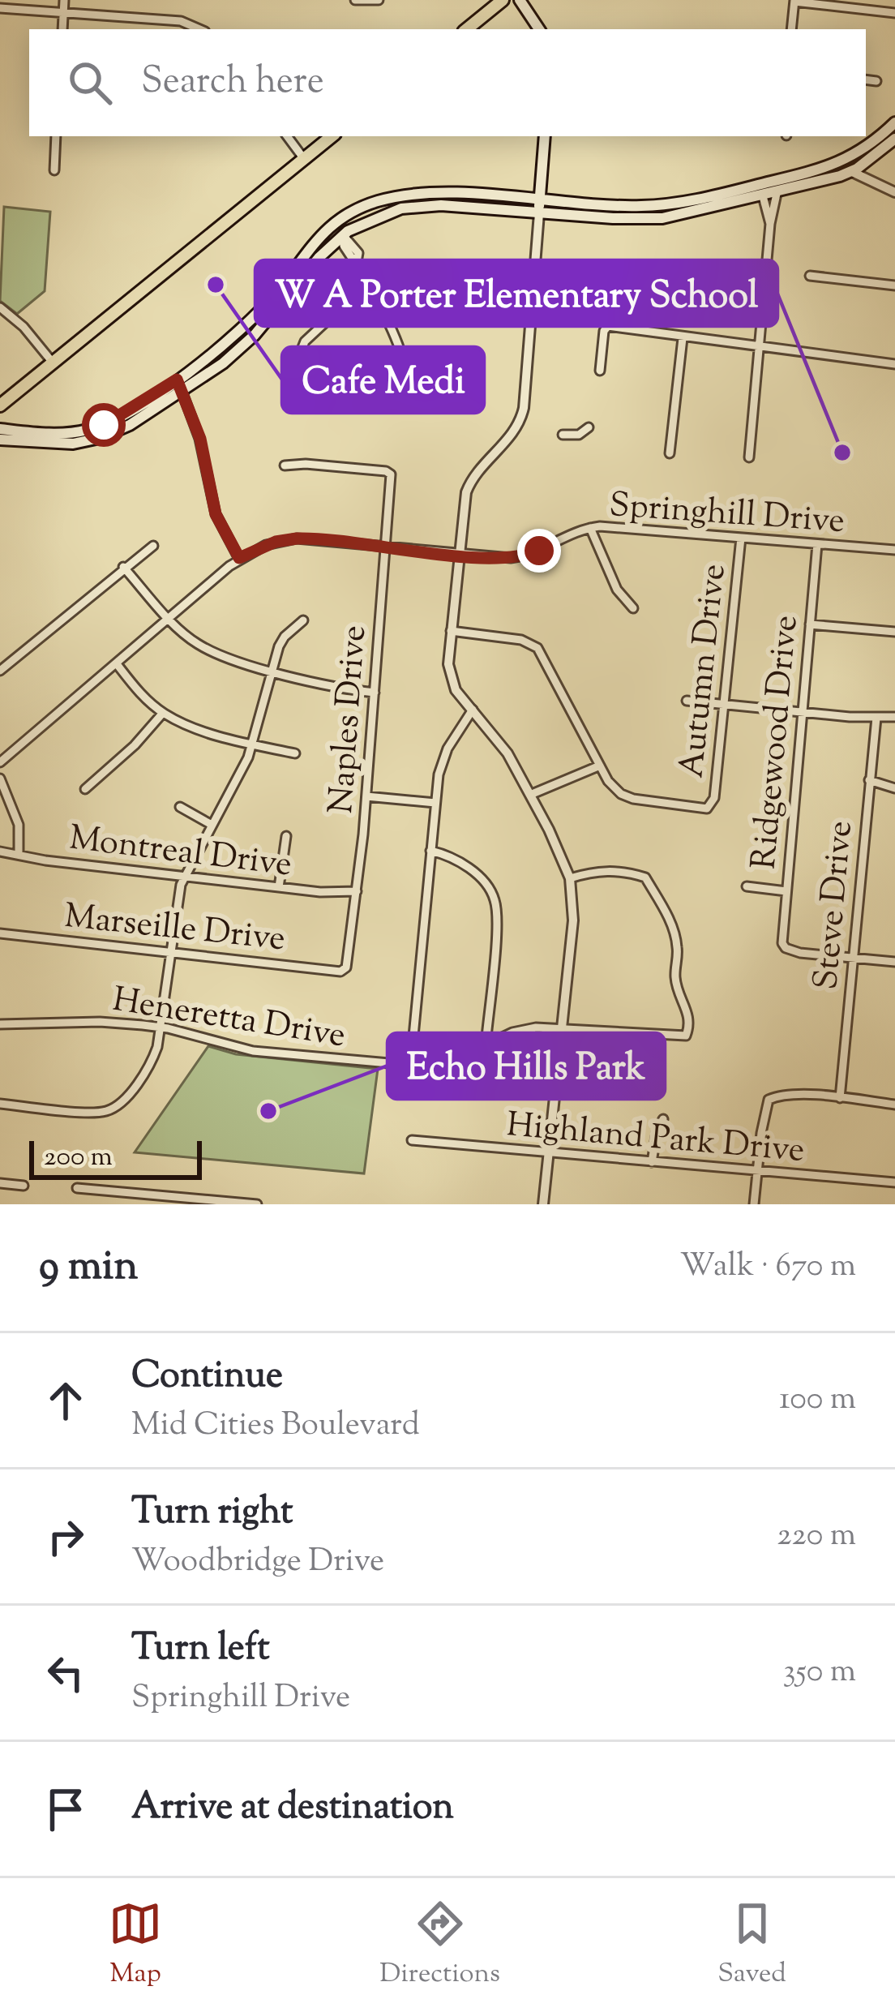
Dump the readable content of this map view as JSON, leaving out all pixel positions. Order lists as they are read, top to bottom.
{
  "streets": {
    "street": [
      "Springhill Drive",
      "Autumn Drive",
      "Naples Drive",
      "Ridgewood Drive",
      "Montreal Drive",
      "Steve Drive",
      "Marseille Drive",
      "Heneretta Drive",
      "Highland Park Drive"
    ]
  },
  "crossings": [
    ["Springhill Drive", "Autumn Drive"],
    ["Springhill Drive", "Naples Drive"],
    ["Springhill Drive", "Ridgewood Drive"],
    ["Naples Drive", "Montreal Drive"],
    ["Naples Drive", "Marseille Drive"],
    ["Ridgewood Drive", "Steve Drive"]
  ],
  "places": ["Cafe Medi", "W A Porter Elementary School", "Echo Hills Park"],
  "scale_bar": "200 m",
  "page": {
    "search": "Search here",
    "scale": "200 m",
    "heading": ["9 min", "Walk · 670 m"],
    "list": [
      ["Continue", "Mid Cities Boulevard", "100 m"],
      ["Turn right", "Woodbridge Drive", "220 m"],
      ["Turn left", "Springhill Drive", "350 m"],
      "Arrive at destination"
    ],
    "nav": ["Map", "Directions", "Saved"]
  }
}
